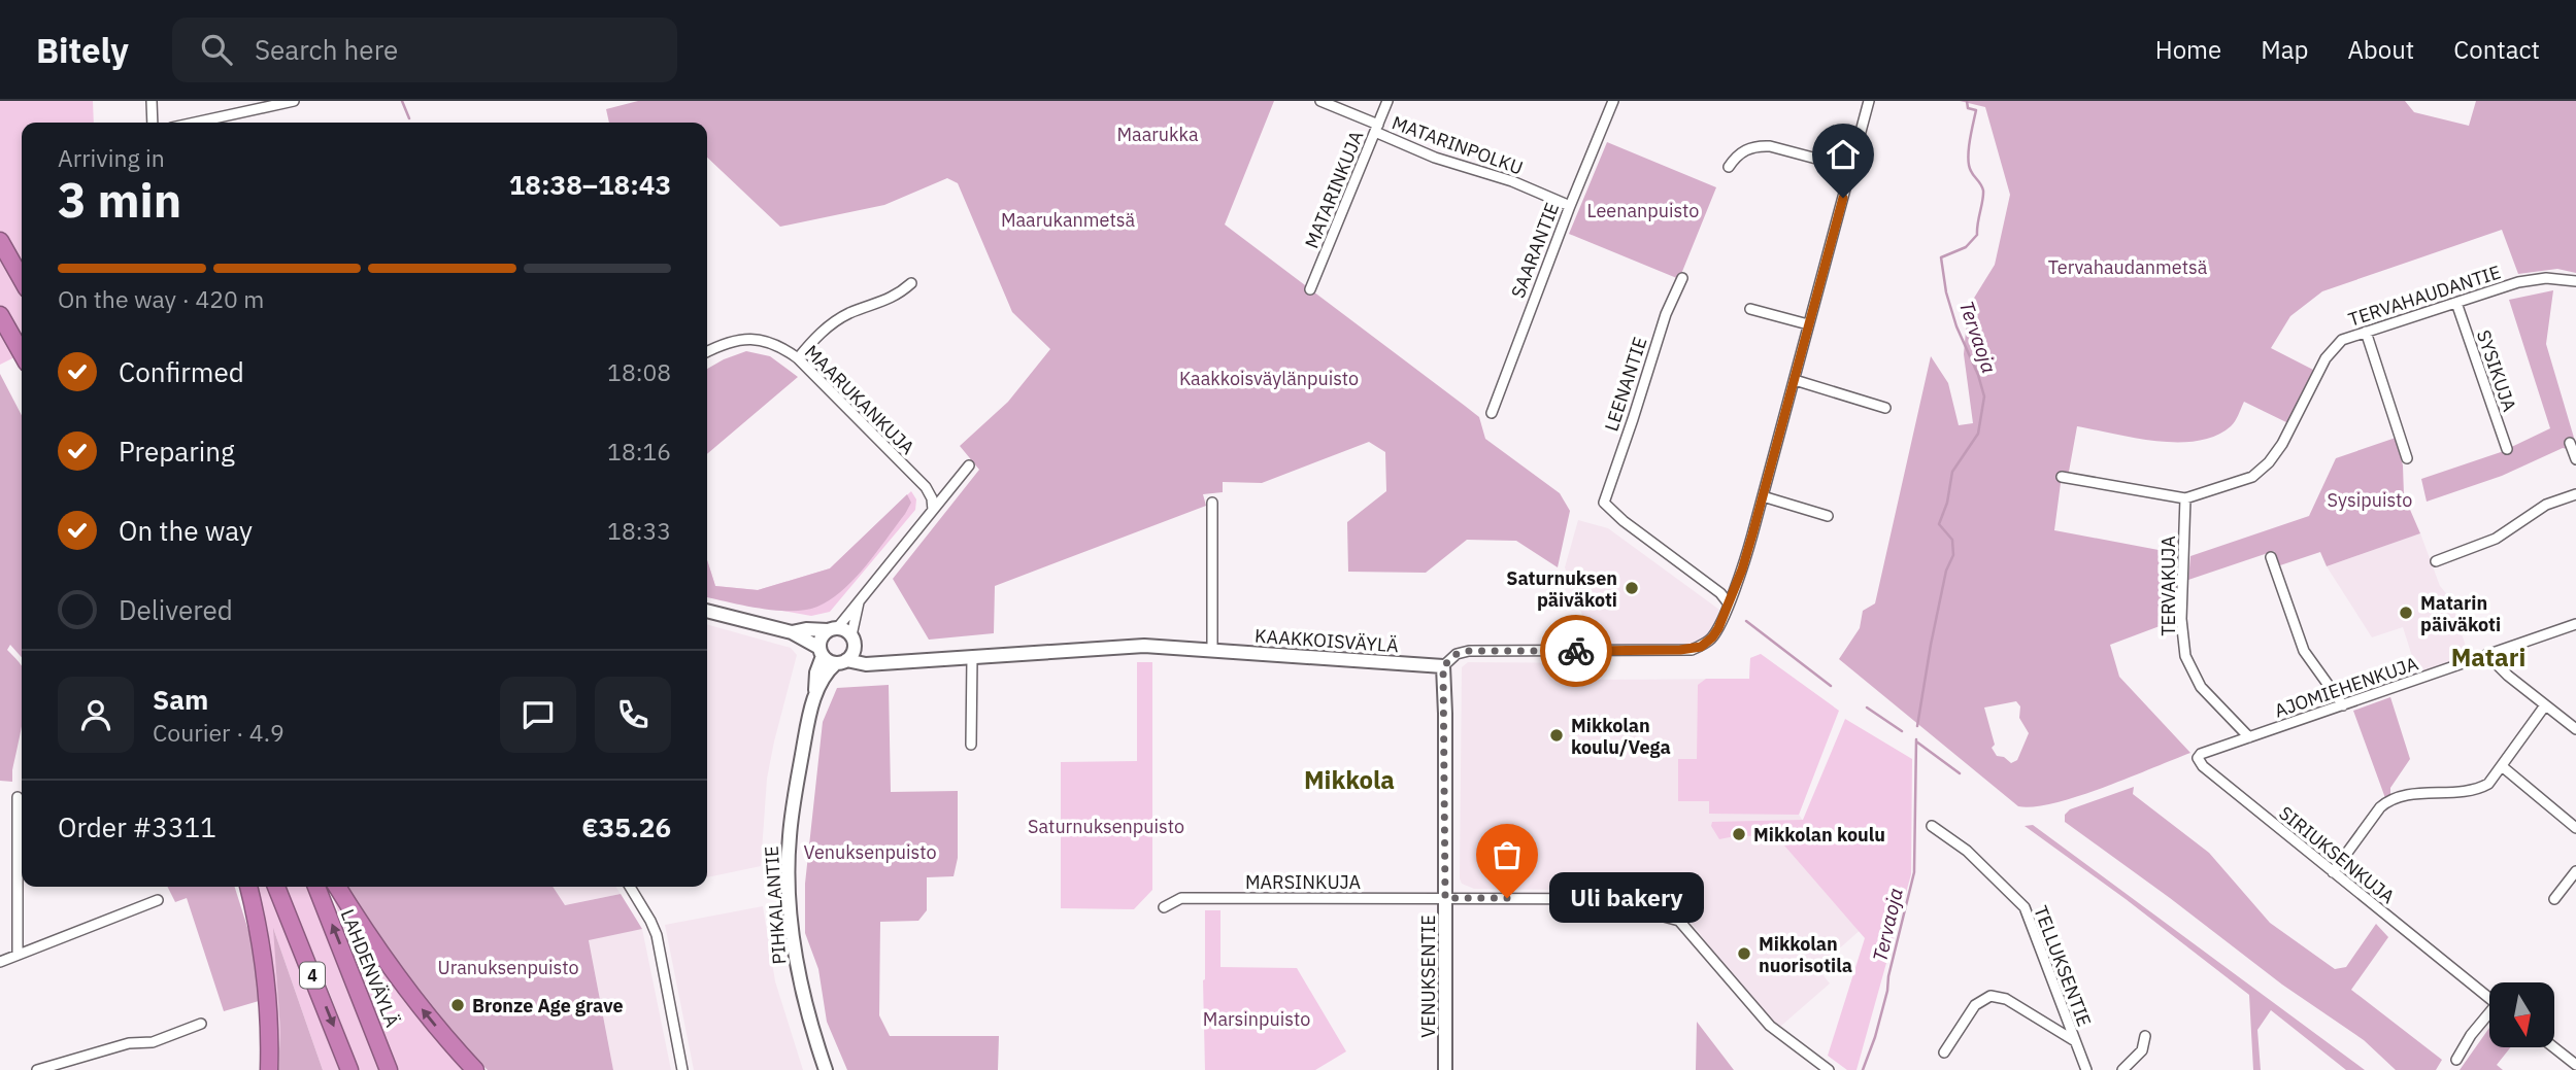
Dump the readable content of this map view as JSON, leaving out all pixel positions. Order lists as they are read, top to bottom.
{
  "streets": {
    "highway": ["LAHDENVÄYLÄ", "4"],
    "street": [
      "MATARINPOLKU",
      "MATARINKUJA",
      "SAARANTIE",
      "TERVAHAUDANTIE",
      "SYSIKUJA",
      "LEENANTIE",
      "MAARUKANKUJA",
      "TERVAKUJA",
      "KAAKKOISVÄYLÄ",
      "AJOMIEHENKUJA",
      "SIRIUKSENKUJA",
      "MARSINKUJA",
      "PIHKALANTIE",
      "TELLUKSENTIE",
      "VENUKSENTIE"
    ]
  },
  "crossings": [
    ["MATARINPOLKU", "MATARINKUJA"],
    ["MATARINPOLKU", "SAARANTIE"],
    ["TERVAHAUDANTIE", "SYSIKUJA"],
    ["TERVAHAUDANTIE", "TERVAKUJA"],
    ["TERVAKUJA", "AJOMIEHENKUJA"],
    ["TERVAKUJA", "SIRIUKSENKUJA"],
    ["KAAKKOISVÄYLÄ", "PIHKALANTIE"],
    ["KAAKKOISVÄYLÄ", "VENUKSENTIE"],
    ["AJOMIEHENKUJA", "SIRIUKSENKUJA"],
    ["MARSINKUJA", "VENUKSENTIE"]
  ],
  "districts": ["Matari", "Mikkola"],
  "water": ["Tervaoja"],
  "parks": [
    "Maarukka",
    "Leenanpuisto",
    "Maarukanmetsä",
    "Tervahaudanmetsä",
    "Kaakkoisväylänpuisto",
    "Sysipuisto",
    "Saturnuksenpuisto",
    "Venuksenpuisto",
    "Uranuksenpuisto",
    "Marsinpuisto"
  ],
  "places": [
    "Saturnuksen päiväkoti",
    "Matarin päiväkoti",
    "Mikkolan koulu/Vega",
    "Mikkolan koulu",
    "Uli bakery",
    "Mikkolan nuorisotila",
    "Bronze Age grave"
  ],
  "north": "bottom",
  "page": {
    "header": "Bitely",
    "search": "Search here",
    "nav": [
      "Home",
      "Map",
      "About",
      "Contact"
    ],
    "heading": ["3 min", "Arriving in", "18:38–18:43"],
    "panel": [
      "Sam",
      "Courier · 4.9",
      "Order #3311",
      "€35.26"
    ],
    "bar": "On the way · 420 m",
    "list": [
      ["Confirmed", "18:08"],
      ["Preparing", "18:16"],
      ["On the way", "18:33"],
      "Delivered"
    ],
    "bubble": "Uli bakery"
  }
}
